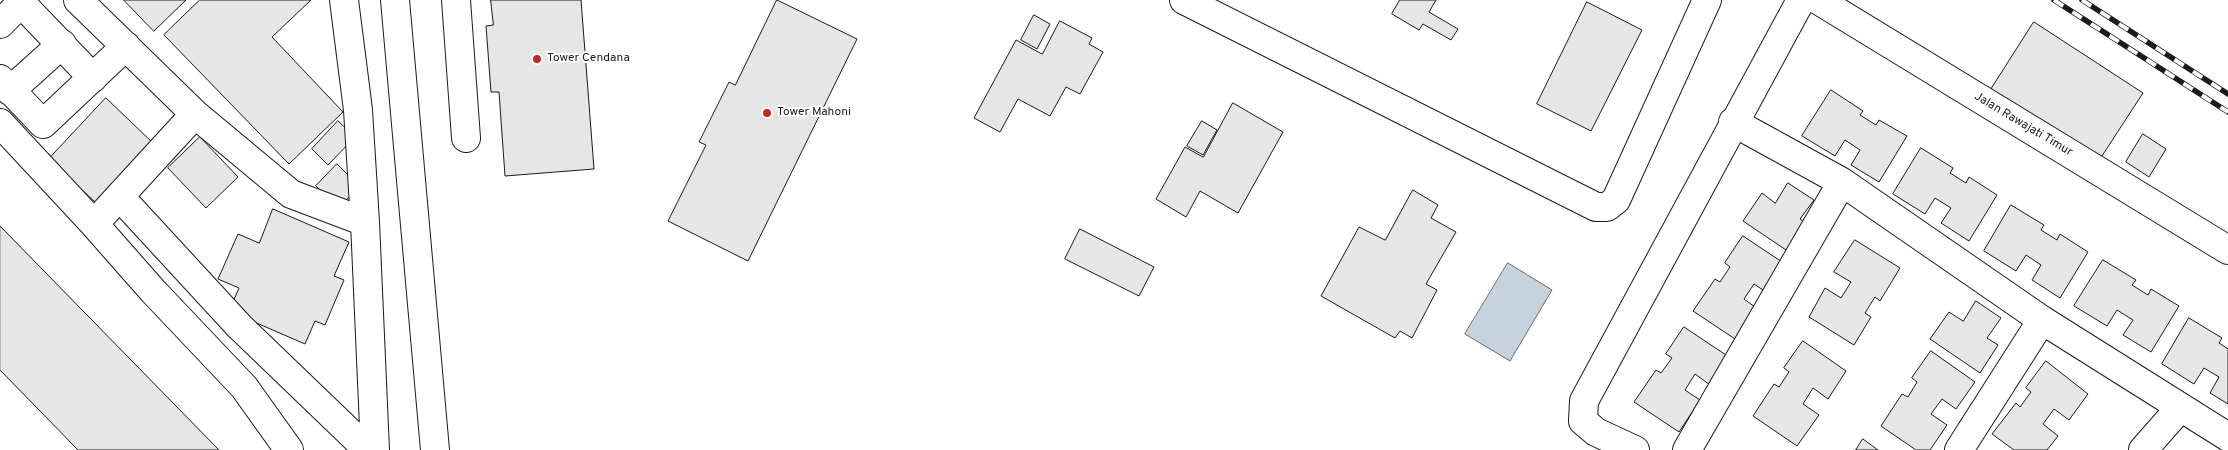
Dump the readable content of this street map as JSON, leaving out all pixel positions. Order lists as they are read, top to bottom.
{
  "streets": {
    "street": ["Jalan Rawajati Timur"]
  },
  "places": ["Tower Cendana", "Tower Mahoni"]
}
